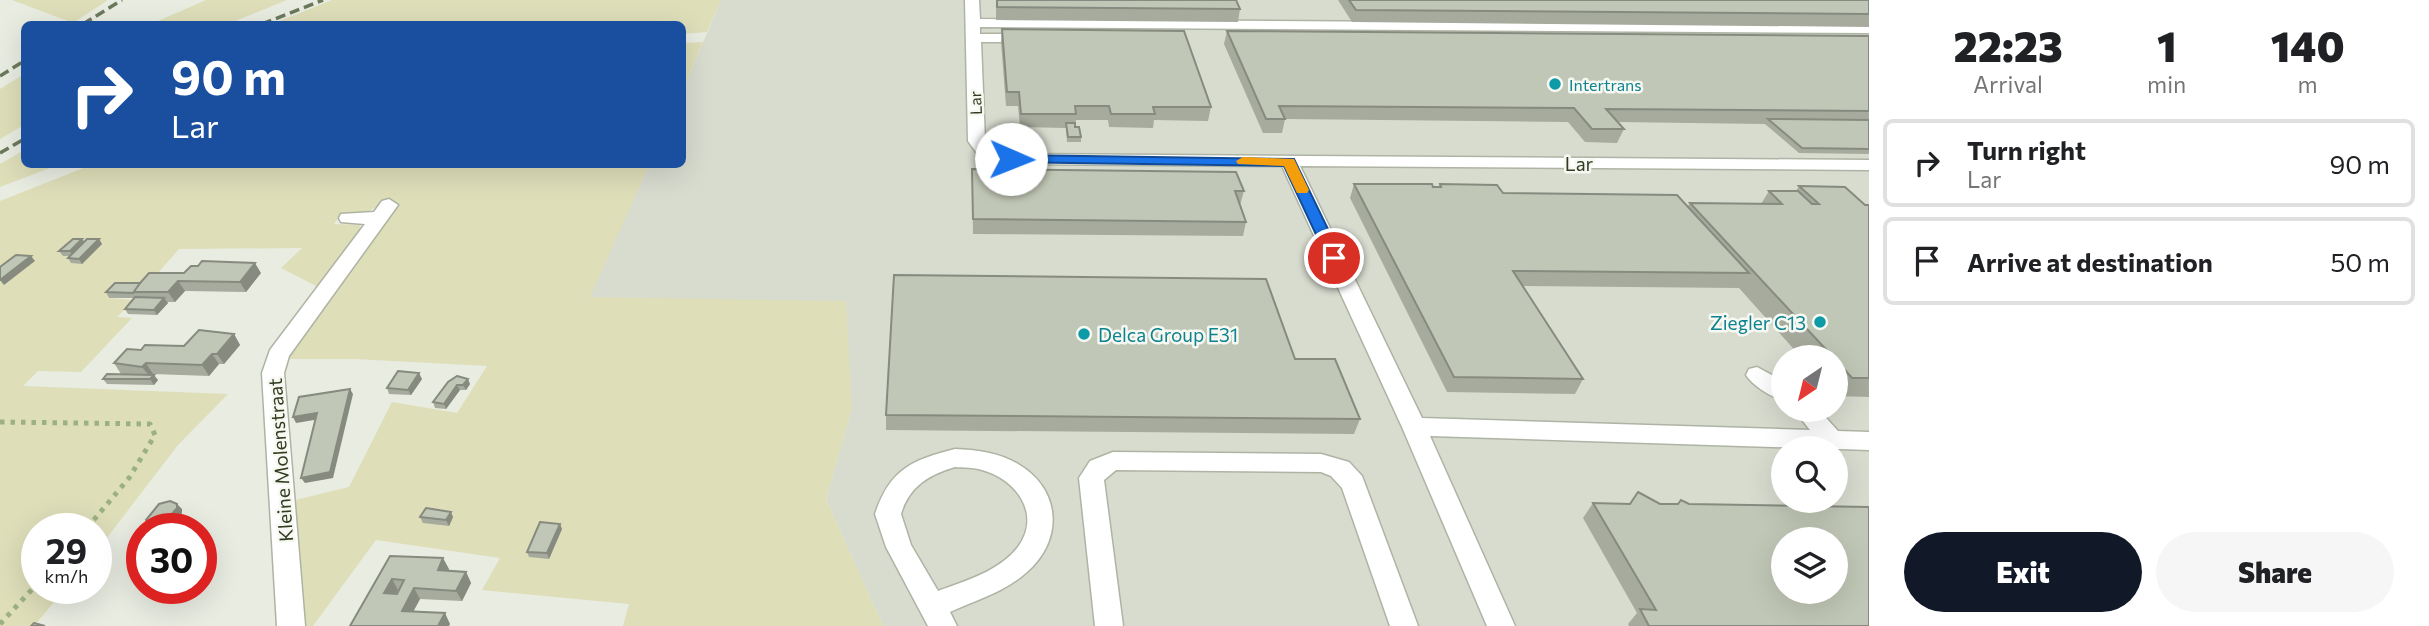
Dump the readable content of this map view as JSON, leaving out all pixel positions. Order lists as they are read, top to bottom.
{
  "streets": {
    "street": ["Lar", "Kleine Molenstraat"]
  },
  "places": ["Intertrans", "Ziegler C13", "Delca Group E31"],
  "north": "bottom left",
  "page": {
    "eta": [
      "22:23",
      "Arrival",
      "1",
      "min",
      "140",
      "m"
    ],
    "turn": ["90 m", "Lar"],
    "list": [
      {
        "name": "Turn right",
        "note": "Lar",
        "value": "90 m"
      },
      {
        "name": "Arrive at destination",
        "value": "50 m"
      }
    ],
    "speed": "29 km/h",
    "limit": "30",
    "buttons": ["Exit", "Share"]
  }
}
